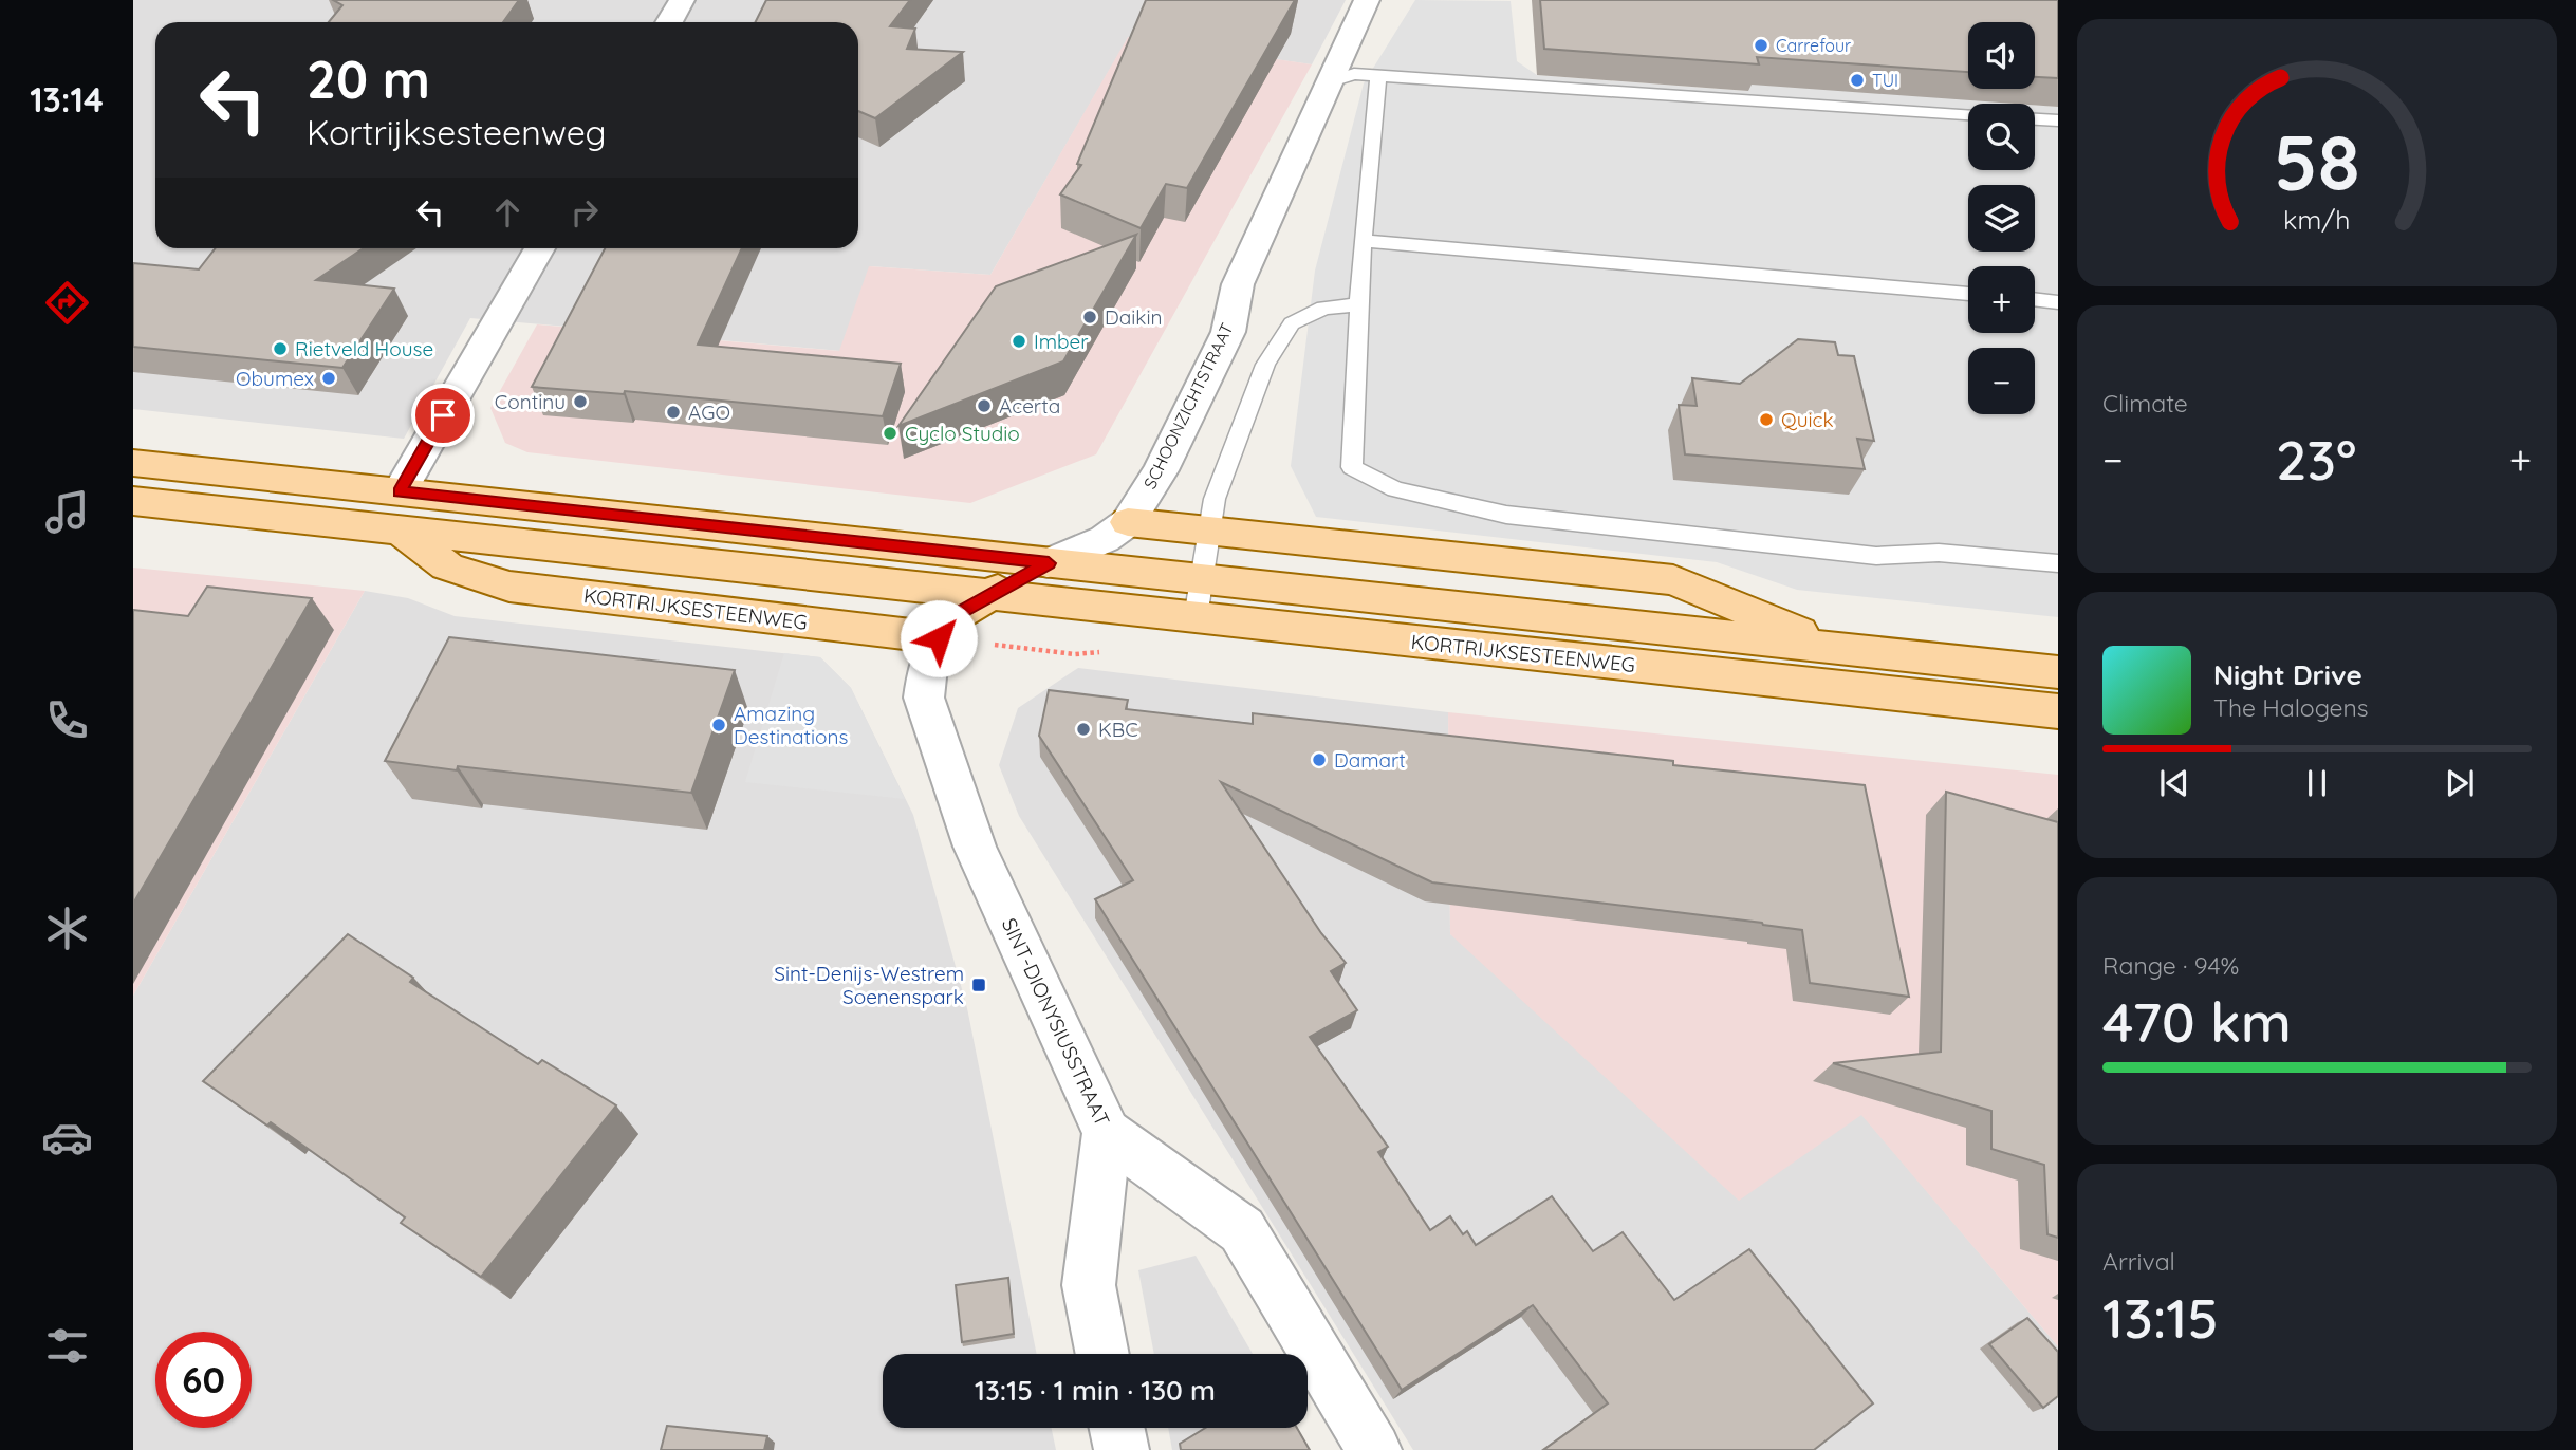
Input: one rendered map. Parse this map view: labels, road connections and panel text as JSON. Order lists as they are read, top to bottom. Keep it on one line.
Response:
{"streets":{"main road":["KORTRIJKSESTEENWEG"],"street":["SCHOONZICHTSTRAAT","SINT-DIONYSIUSSTRAAT"]},"crossings":[["SCHOONZICHTSTRAAT","KORTRIJKSESTEENWEG"],["KORTRIJKSESTEENWEG","SINT-DIONYSIUSSTRAAT"]],"places":{"other":["Carrefour","TUI","Daikin","Imber","Rietveld House","Obumex","Continu","Acerta","AGO","Quick","Cyclo Studio","Amazing Destinations","KBC","Damart"],"transit":["Sint-Denijs-Westrem Soenenspark"]},"page":{"tabs":"13:14","map_buttons":["+","−"],"turn":["20 m","Kortrijksesteenweg"],"tile":["Climate",["Range · 94%","470 km"],["Arrival","13:15"]],"heat":["−","23°","+"],"song":["Night Drive","The Halogens"],"limit":"60","trip":"13:15 · 1 min · 130 m","gauge":["58","km/h"]}}
